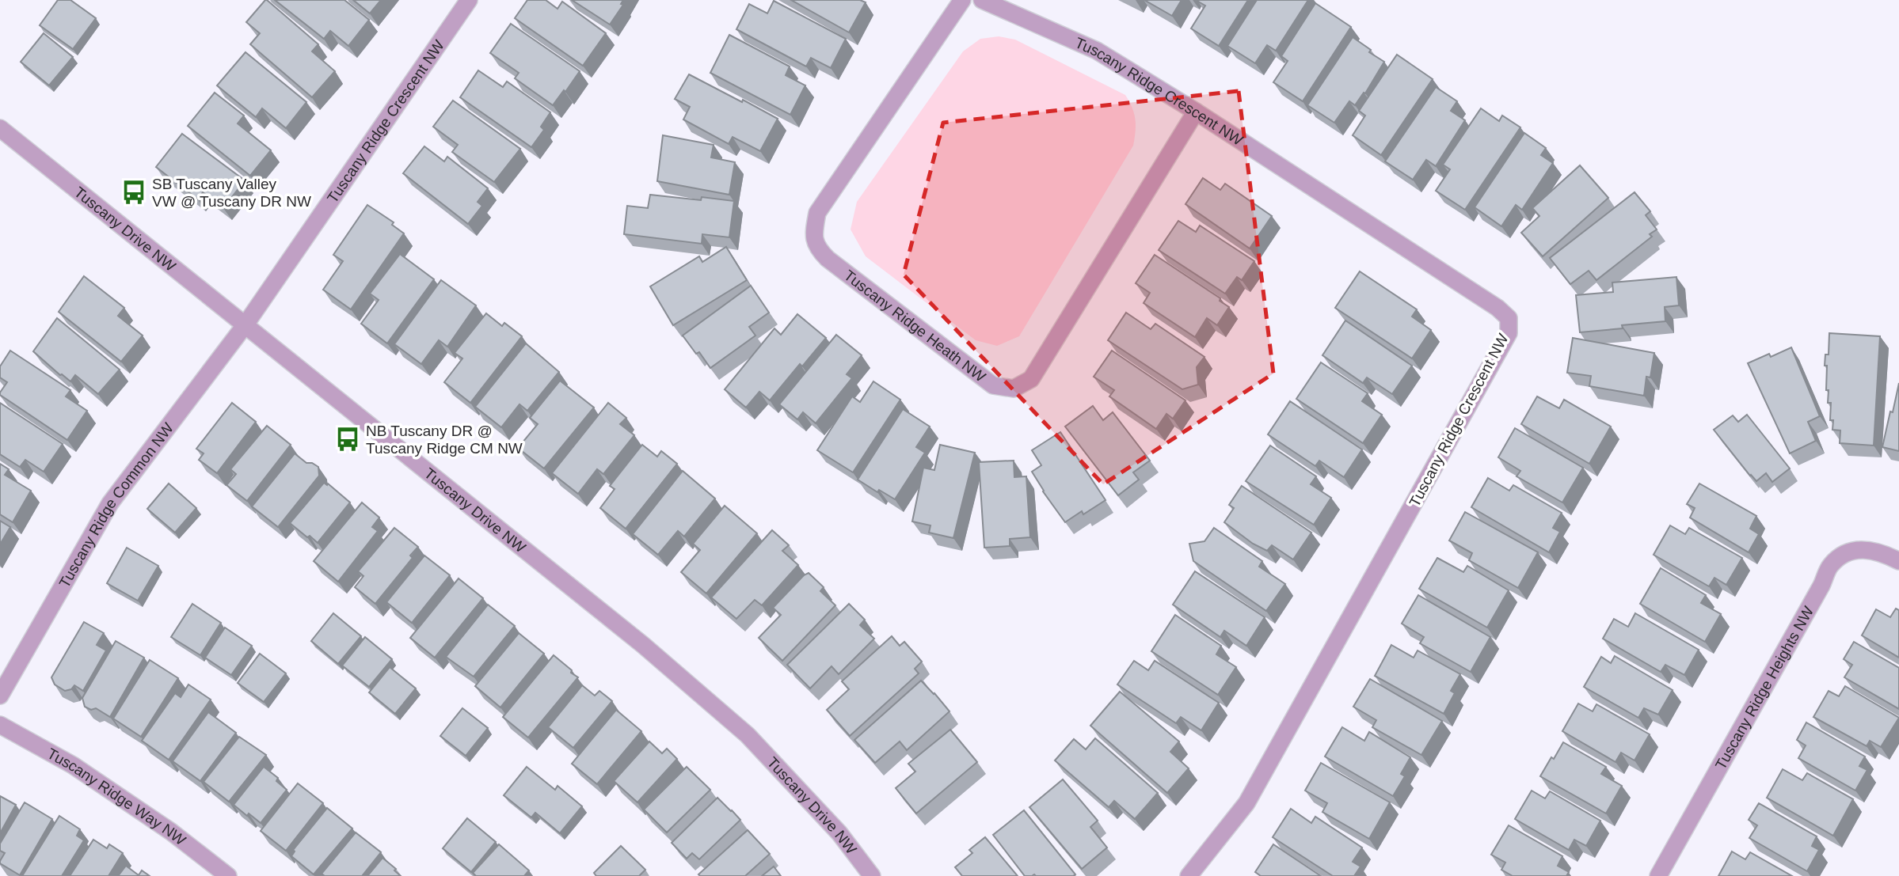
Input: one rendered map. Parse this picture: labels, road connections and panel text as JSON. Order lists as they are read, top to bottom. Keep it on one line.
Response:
{"streets":{"street":["Tuscany Ridge Crescent NW","Tuscany Drive NW","Tuscany Ridge Heath NW","Tuscany Ridge Common NW","Tuscany Ridge Heights NW","Tuscany Ridge Way NW"]},"crossings":[["Tuscany Ridge Crescent NW","Tuscany Drive NW"],["Tuscany Ridge Crescent NW","Tuscany Ridge Heath NW"],["Tuscany Ridge Crescent NW","Tuscany Ridge Common NW"],["Tuscany Drive NW","Tuscany Ridge Common NW"]],"places":{"bus stop":["SB Tuscany Valley VW @ Tuscany DR NW","NB Tuscany DR @ Tuscany Ridge CM NW"]}}
